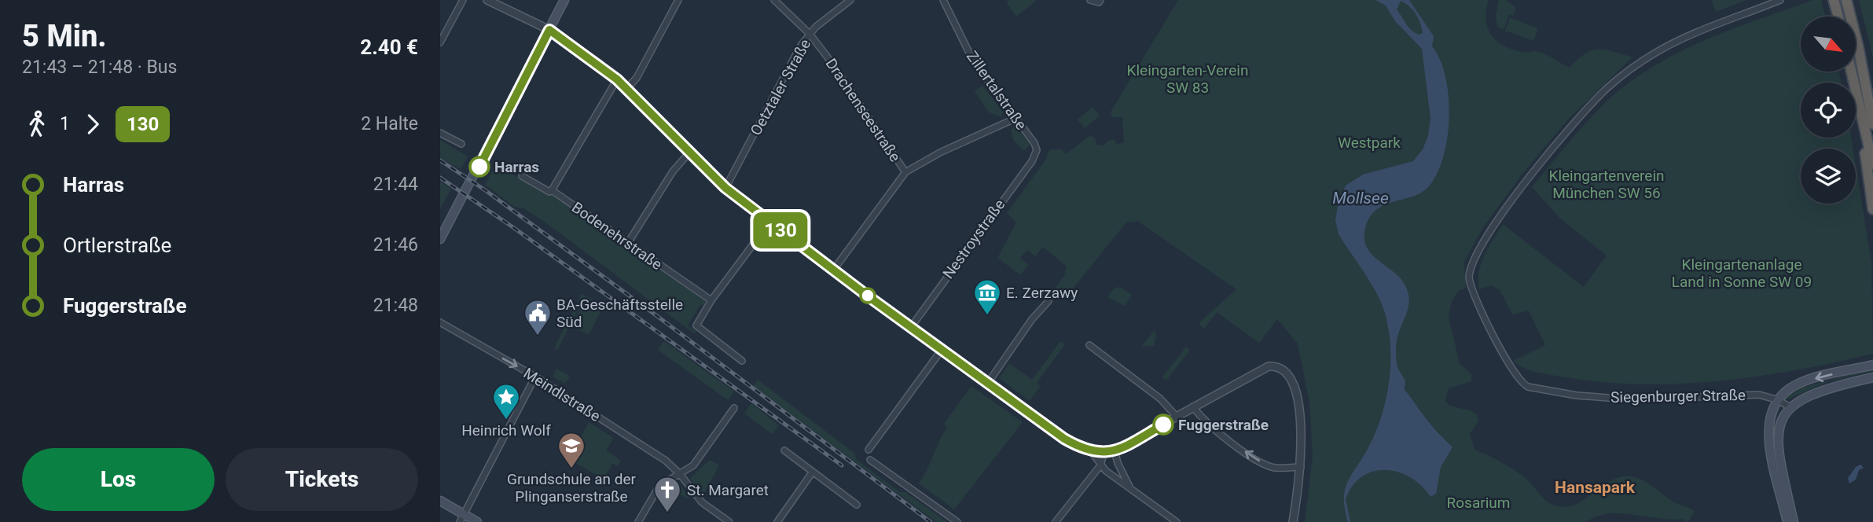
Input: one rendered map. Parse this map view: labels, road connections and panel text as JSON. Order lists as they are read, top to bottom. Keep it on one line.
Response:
{"streets":{"street":["Oetztaler Straße","Zillertalstraße","Drachenseestraße","Bodenehrstraße","Nestroystraße","Meindlstraße","Siegenburger Straße"]},"crossings":[["Oetztaler Straße","Drachenseestraße"],["Zillertalstraße","Nestroystraße"]],"districts":["Hansapark"],"water":["Mollsee"],"parks":["Kleingarten-Verein SW 83","Westpark","Kleingartenverein München SW 56","Kleingartenanlage Land in Sonne SW 09","Rosarium"],"places":{"other":["Harras","Fuggerstraße"],"museum":["E. Zerzawy"],"public building":["BA-Geschäftsstelle Süd"],"place":["Heinrich Wolf"],"school or university":["Grundschule an der Plinganserstraße"],"church":["St. Margaret"]},"lines":["bus line 130"],"north":"bottom right","page":{"heading":["5 Min.","21:43 – 21:48 · Bus","2.40 €"],"on_map":"130","legs":["1","130","2 Halte"],"list":[{"name":"Harras","value":"21:44"},{"name":"Ortlerstraße","value":"21:46"},{"name":"Fuggerstraße","value":"21:48"}],"buttons":["Los","Tickets"]}}
